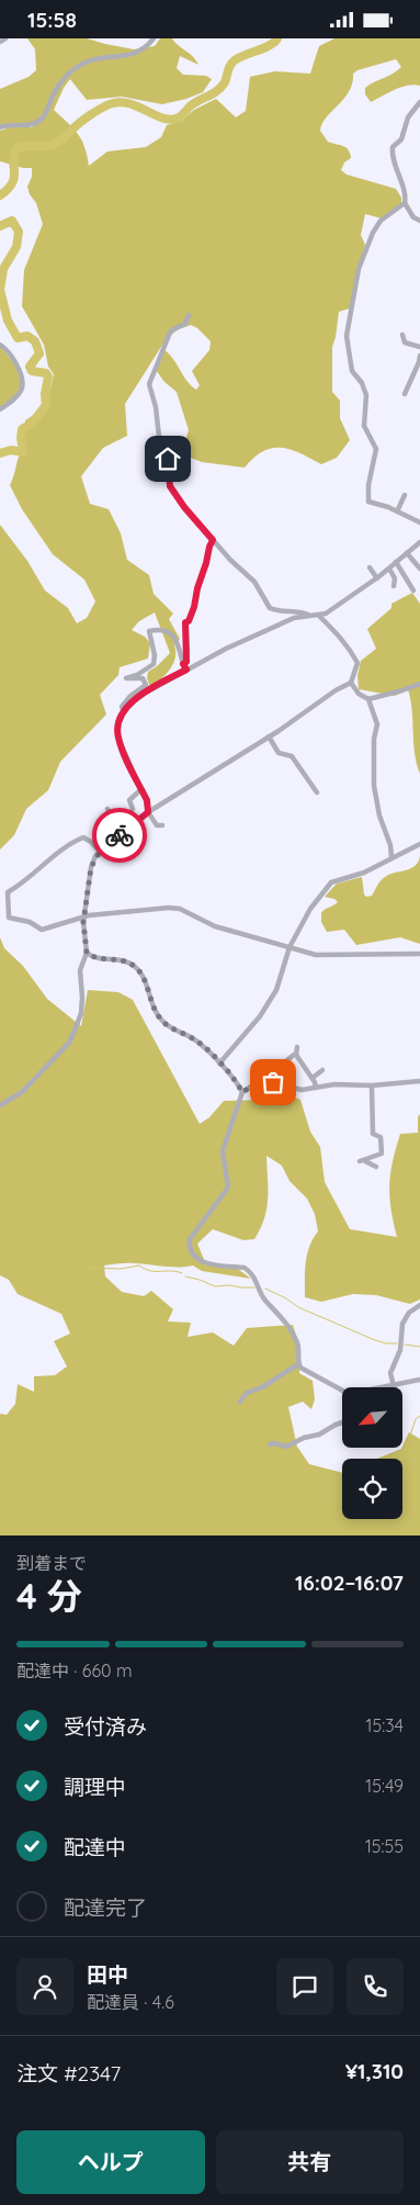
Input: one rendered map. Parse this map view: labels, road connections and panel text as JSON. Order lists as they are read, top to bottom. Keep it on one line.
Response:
{"north":"bottom left","page":{"status":"15:58","heading":["4 分","到着まで","16:02–16:07"],"panel":["田中","配達員 · 4.6","注文 #2347","¥1,310"],"bar":"配達中 · 660 m","list":[["受付済み","15:34"],["調理中","15:49"],["配達中","15:55"],"配達完了"],"buttons":["ヘルプ","共有"]}}
